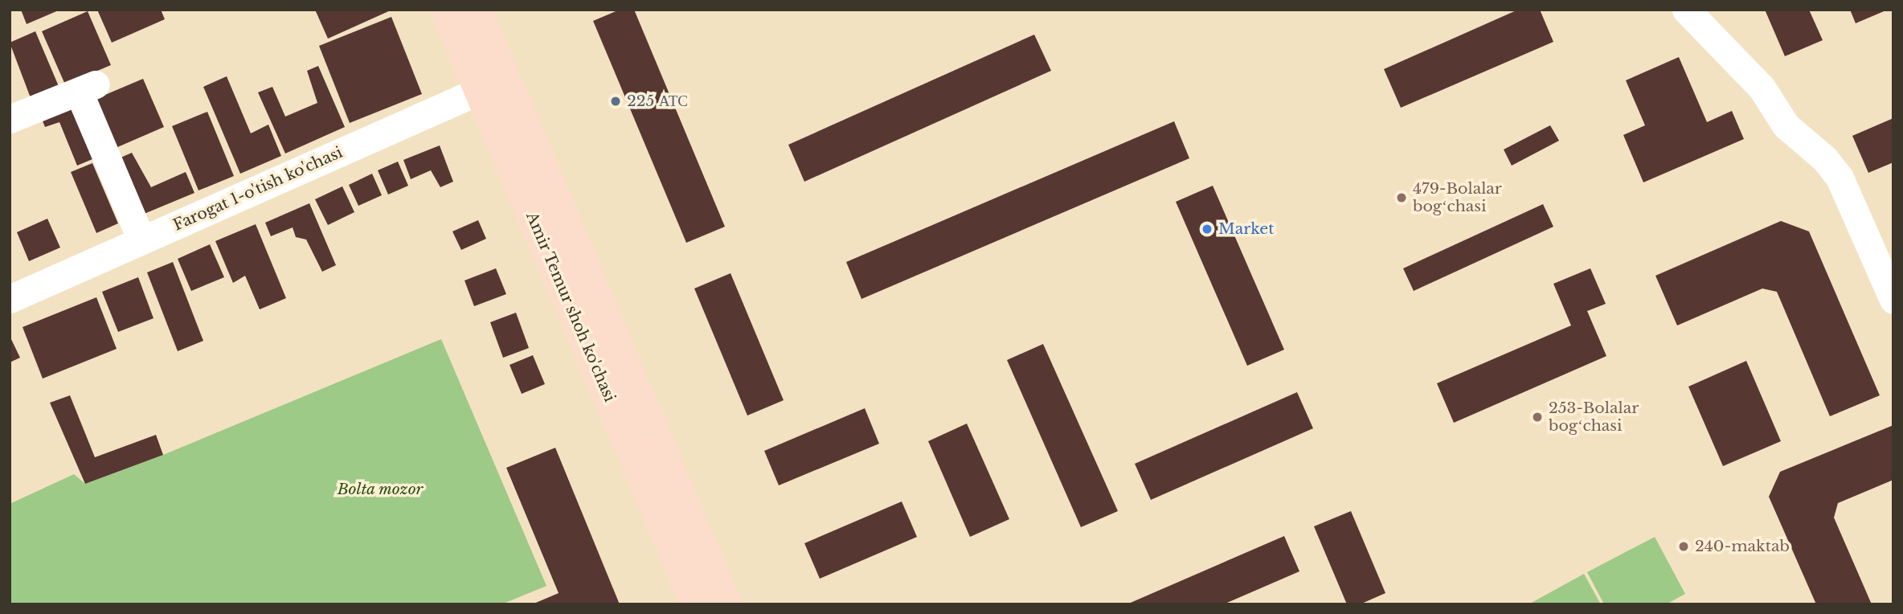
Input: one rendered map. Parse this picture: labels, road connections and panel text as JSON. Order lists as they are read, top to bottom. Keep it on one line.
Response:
{"streets":{"main road":["Amir Temur shoh ko'chasi"],"street":["Farogat 1-o'tish ko'chasi"]},"crossings":[["Farogat 1-o'tish ko'chasi","Amir Temur shoh ko'chasi"]],"parks":["Bolta mozor"],"places":["225 АТС","479-Bolalar bogʻchasi","Market","253-Bolalar bogʻchasi","240-maktab"]}
